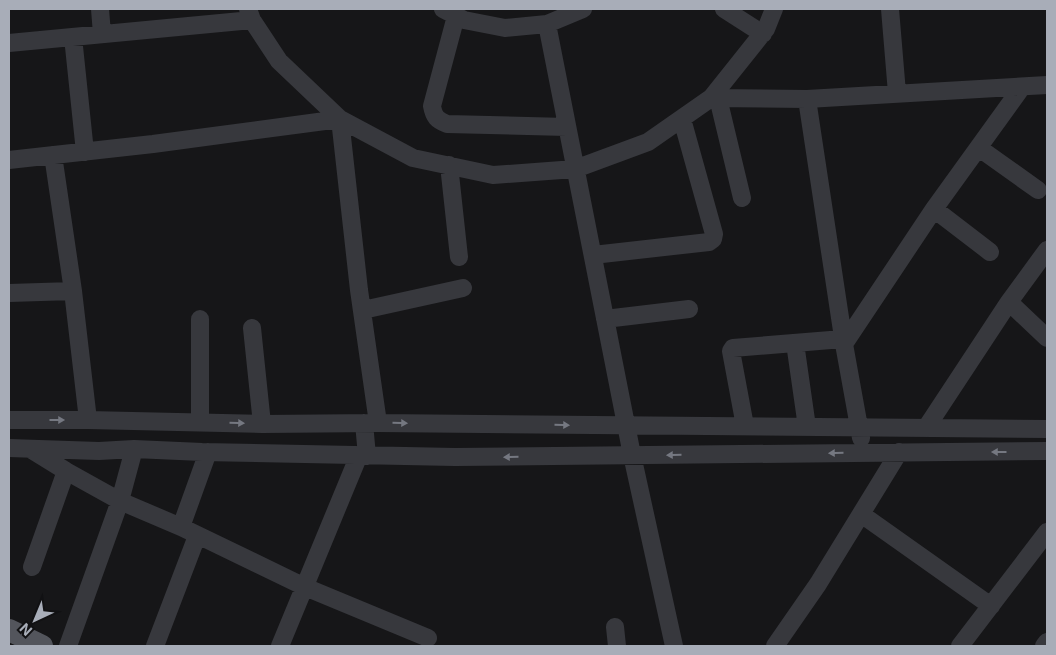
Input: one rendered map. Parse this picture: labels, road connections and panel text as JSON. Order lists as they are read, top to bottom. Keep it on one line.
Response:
{"north":"bottom left"}
